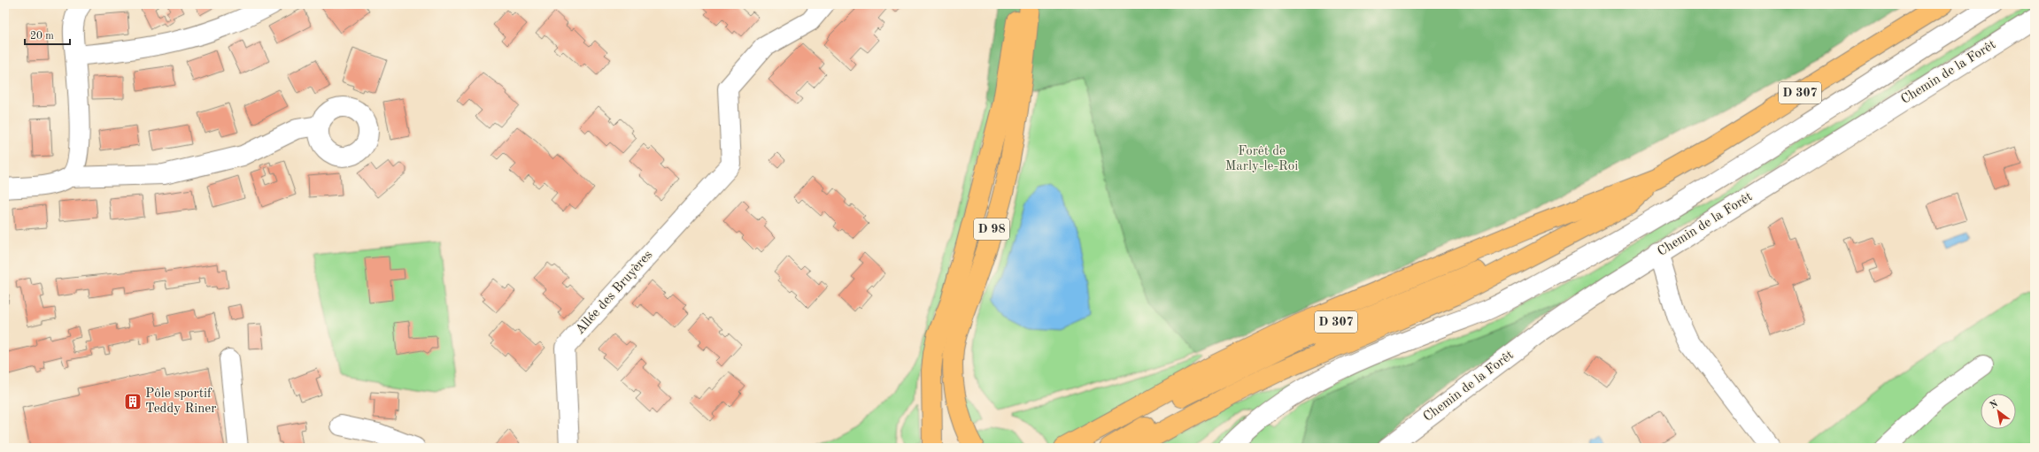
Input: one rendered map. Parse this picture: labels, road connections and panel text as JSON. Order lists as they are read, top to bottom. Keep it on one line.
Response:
{"streets":{"main road":["D 307","D 98"],"street":["Chemin de la Forêt","Allée des Bruyères"]},"parks":["Forêt de Marly-le-Roi"],"places":{"building":["Pôle sportif Teddy Riner"]},"scale_bar":"20 m","north":"top left"}
